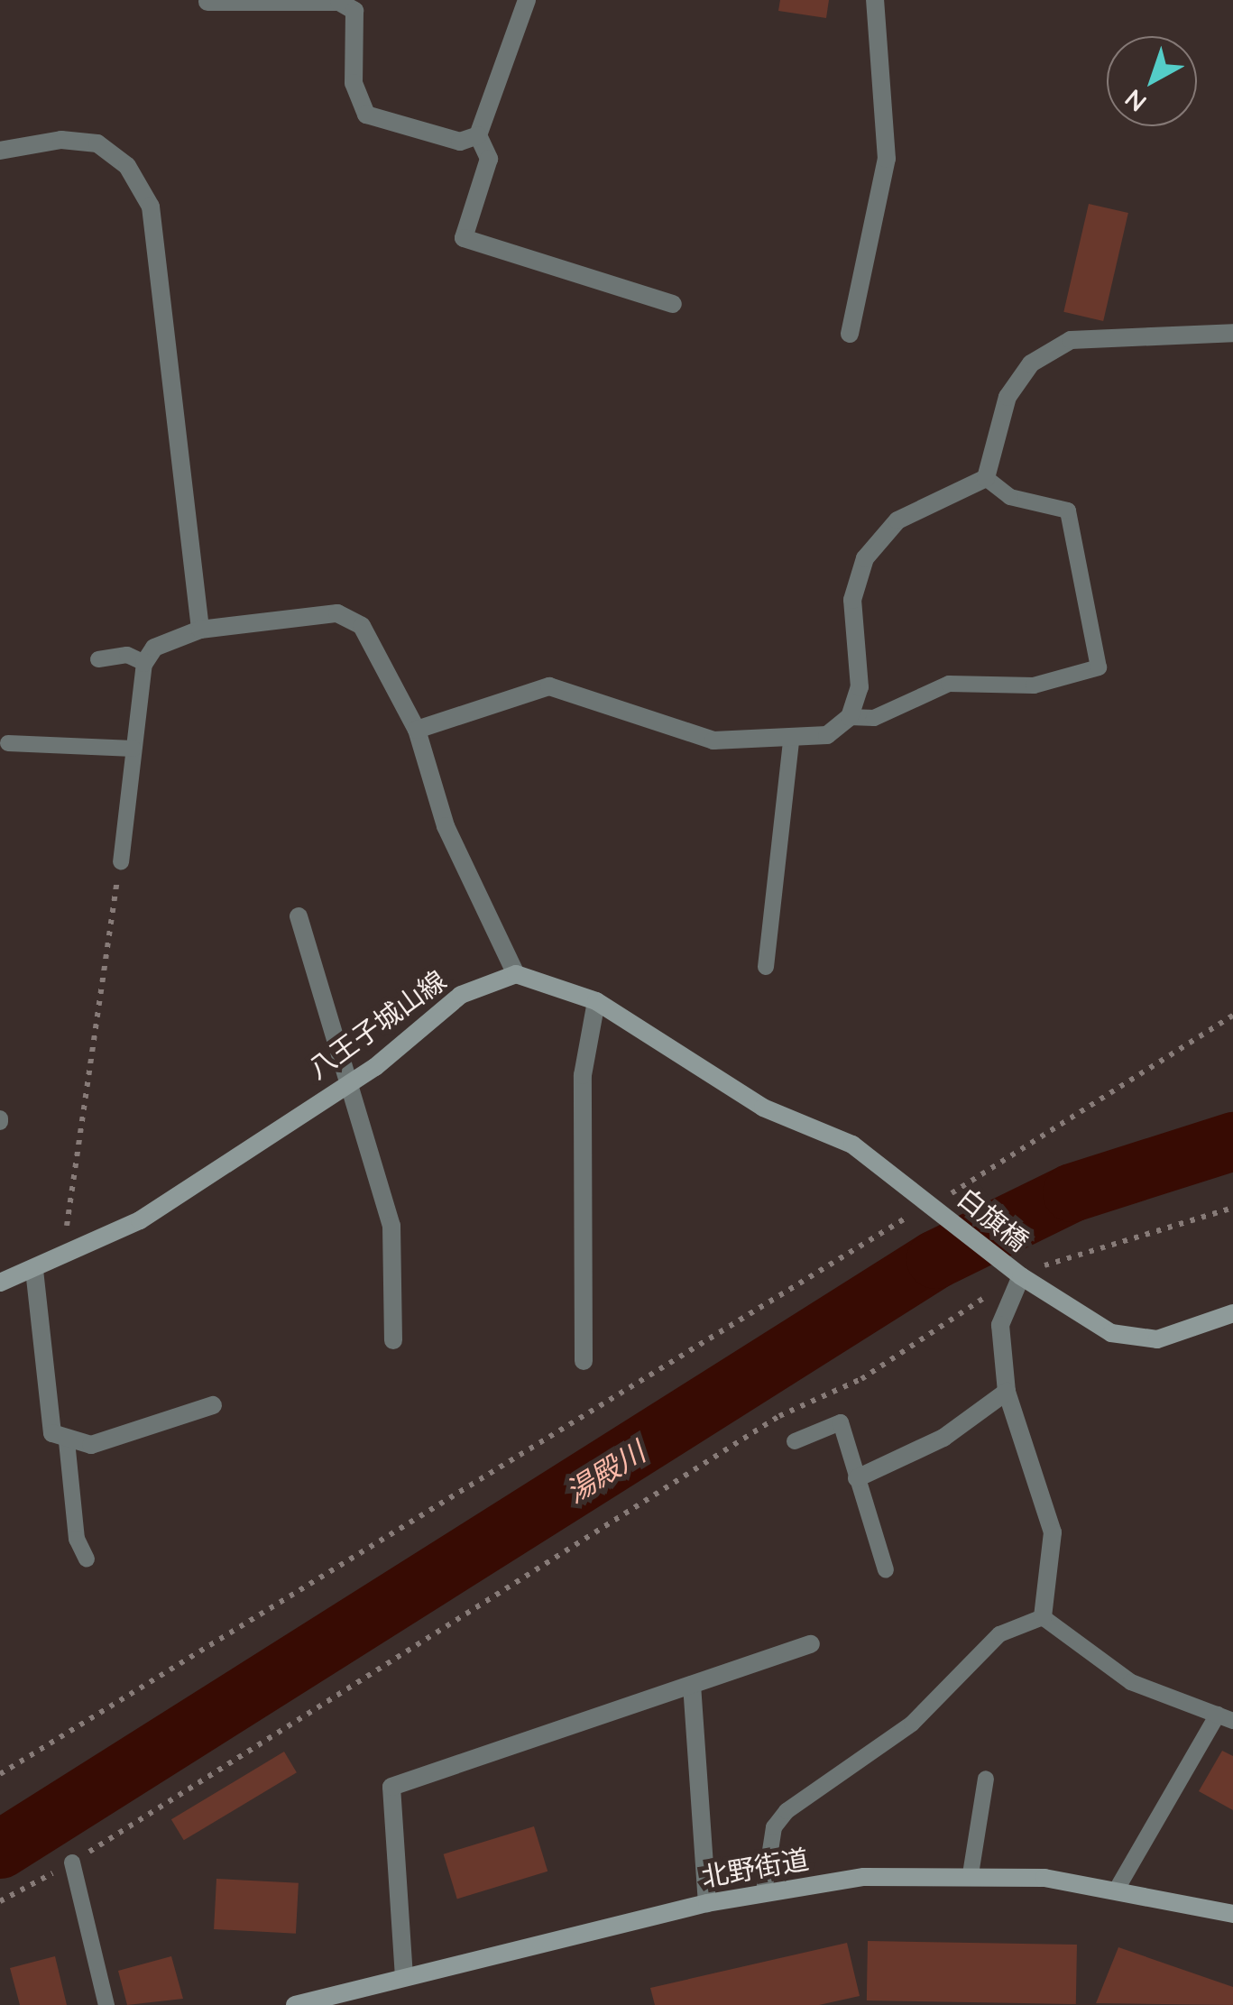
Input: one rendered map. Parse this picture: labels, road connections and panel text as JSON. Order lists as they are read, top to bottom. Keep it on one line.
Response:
{"streets":{"main road":["八王子城山線","白旗橋","北野街道"]},"water":["湯殿川"],"north":"bottom left"}
